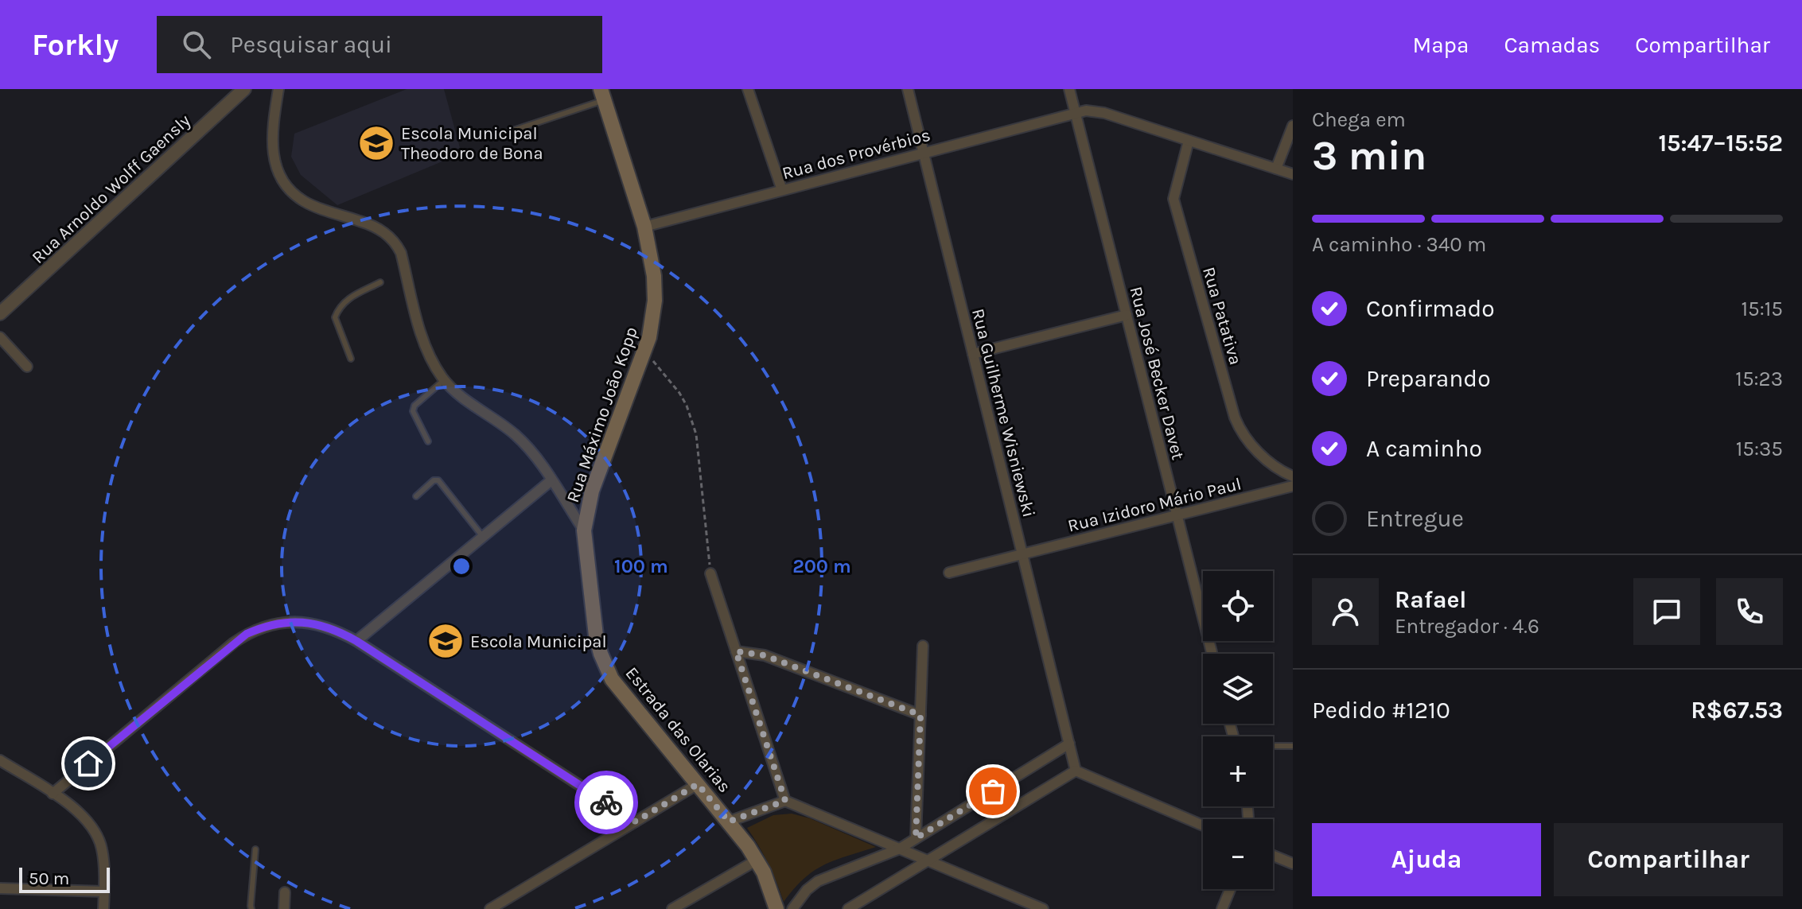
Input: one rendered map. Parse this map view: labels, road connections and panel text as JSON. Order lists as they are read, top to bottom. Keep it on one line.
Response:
{"streets":{"main road":["Rua Máximo João Kopp","Estrada das Olarias"],"street":["Rua dos Provérbios","Rua Arnoldo Wolff Gaensly","Rua Patativa","Rua José Becker Davet","Rua Guilherme Wisniewski","Rua Izidoro Mário Paul"]},"crossings":[["Rua dos Provérbios","Rua Patativa"],["Rua dos Provérbios","Rua José Becker Davet"],["Rua dos Provérbios","Rua Guilherme Wisniewski"],["Rua dos Provérbios","Rua Máximo João Kopp"],["Rua José Becker Davet","Rua Izidoro Mário Paul"],["Rua Guilherme Wisniewski","Rua Izidoro Mário Paul"],["Rua Máximo João Kopp","Estrada das Olarias"]],"places":{"school or university":["Escola Municipal Theodoro de Bona","Escola Municipal"]},"scale_bar":"50 m","page":{"header":"Forkly","search":"Pesquisar aqui","nav":["Mapa","Camadas","Compartilhar"],"heading":["3 min","Chega em","15:47–15:52"],"panel":["Rafael","Entregador · 4.6","Pedido #1210","R$67.53"],"bar":"A caminho · 340 m","list":[["Confirmado","15:15"],["Preparando","15:23"],["A caminho","15:35"],"Entregue"],"map_buttons":["+","−"],"buttons":["Ajuda","Compartilhar"],"scale":"50 m"},"rings":["100 m","200 m"]}
